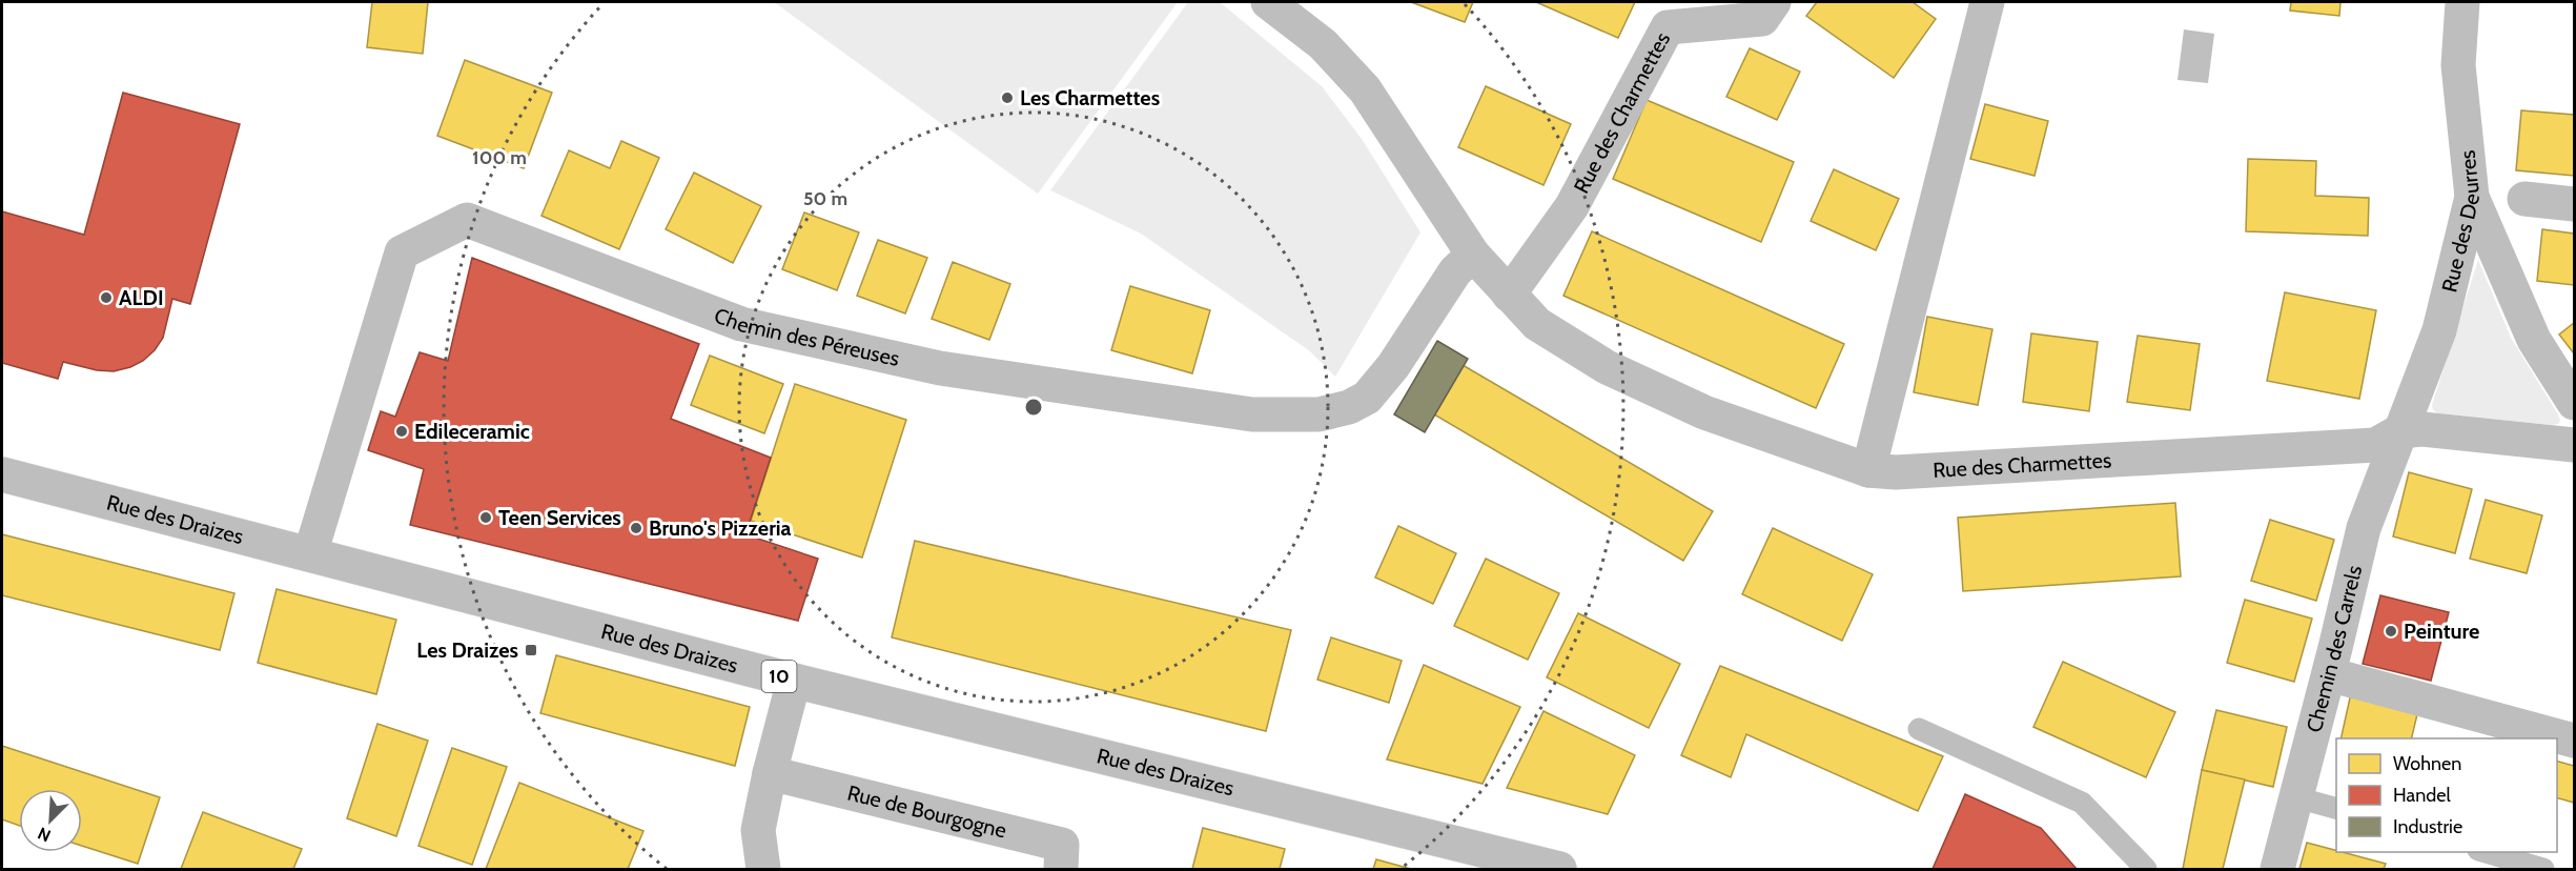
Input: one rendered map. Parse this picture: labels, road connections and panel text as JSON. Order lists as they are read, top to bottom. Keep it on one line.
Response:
{"streets":{"street":["Rue des Charmettes","Rue des Deurres","Chemin des Péreuses","Rue des Draizes","Chemin des Carrels","10","Rue de Bourgogne"]},"crossings":[["Rue des Charmettes","Rue des Deurres"],["Rue des Charmettes","Chemin des Péreuses"],["Rue des Charmettes","Chemin des Carrels"],["Rue des Deurres","Chemin des Carrels"],["Chemin des Péreuses","Rue des Draizes"]],"places":{"other":["Les Charmettes","ALDI","Edileceramic","Teen Services","Bruno's Pizzeria","Peinture"],"transit":["Les Draizes"]},"legend":["Wohnen","Handel","Industrie"],"north":"bottom left","rings":["100 m","50 m"]}
